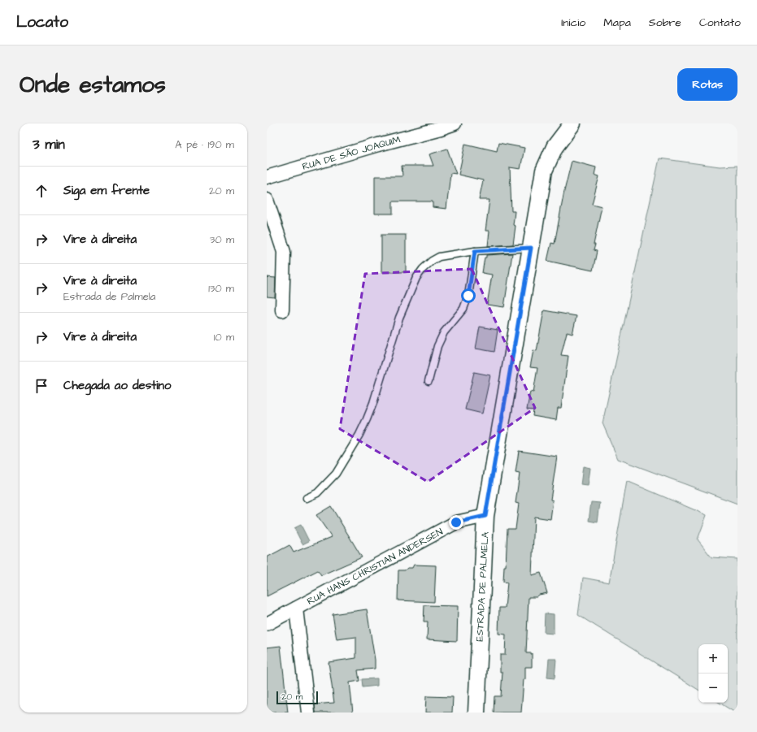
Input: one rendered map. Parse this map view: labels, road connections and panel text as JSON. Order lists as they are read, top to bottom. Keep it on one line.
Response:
{"streets":{"street":["RUA DE SÃO JOAQUIM","RUA HANS CHRISTIAN ANDERSEN","ESTRADA DE PALMELA"]},"crossings":[["RUA HANS CHRISTIAN ANDERSEN","ESTRADA DE PALMELA"]],"scale_bar":"20 m","page":{"header":"Locato","nav":["Início","Mapa","Sobre","Contato"],"buttons":"Rotas","title":"Onde estamos","heading":["3 min","A pé · 190 m"],"list":[["Siga em frente","20 m"],["Vire à direita","30 m"],["Vire à direita","Estrada de Palmela","130 m"],["Vire à direita","10 m"],"Chegada ao destino"],"map_buttons":["+","−"],"scale":"20 m"}}
